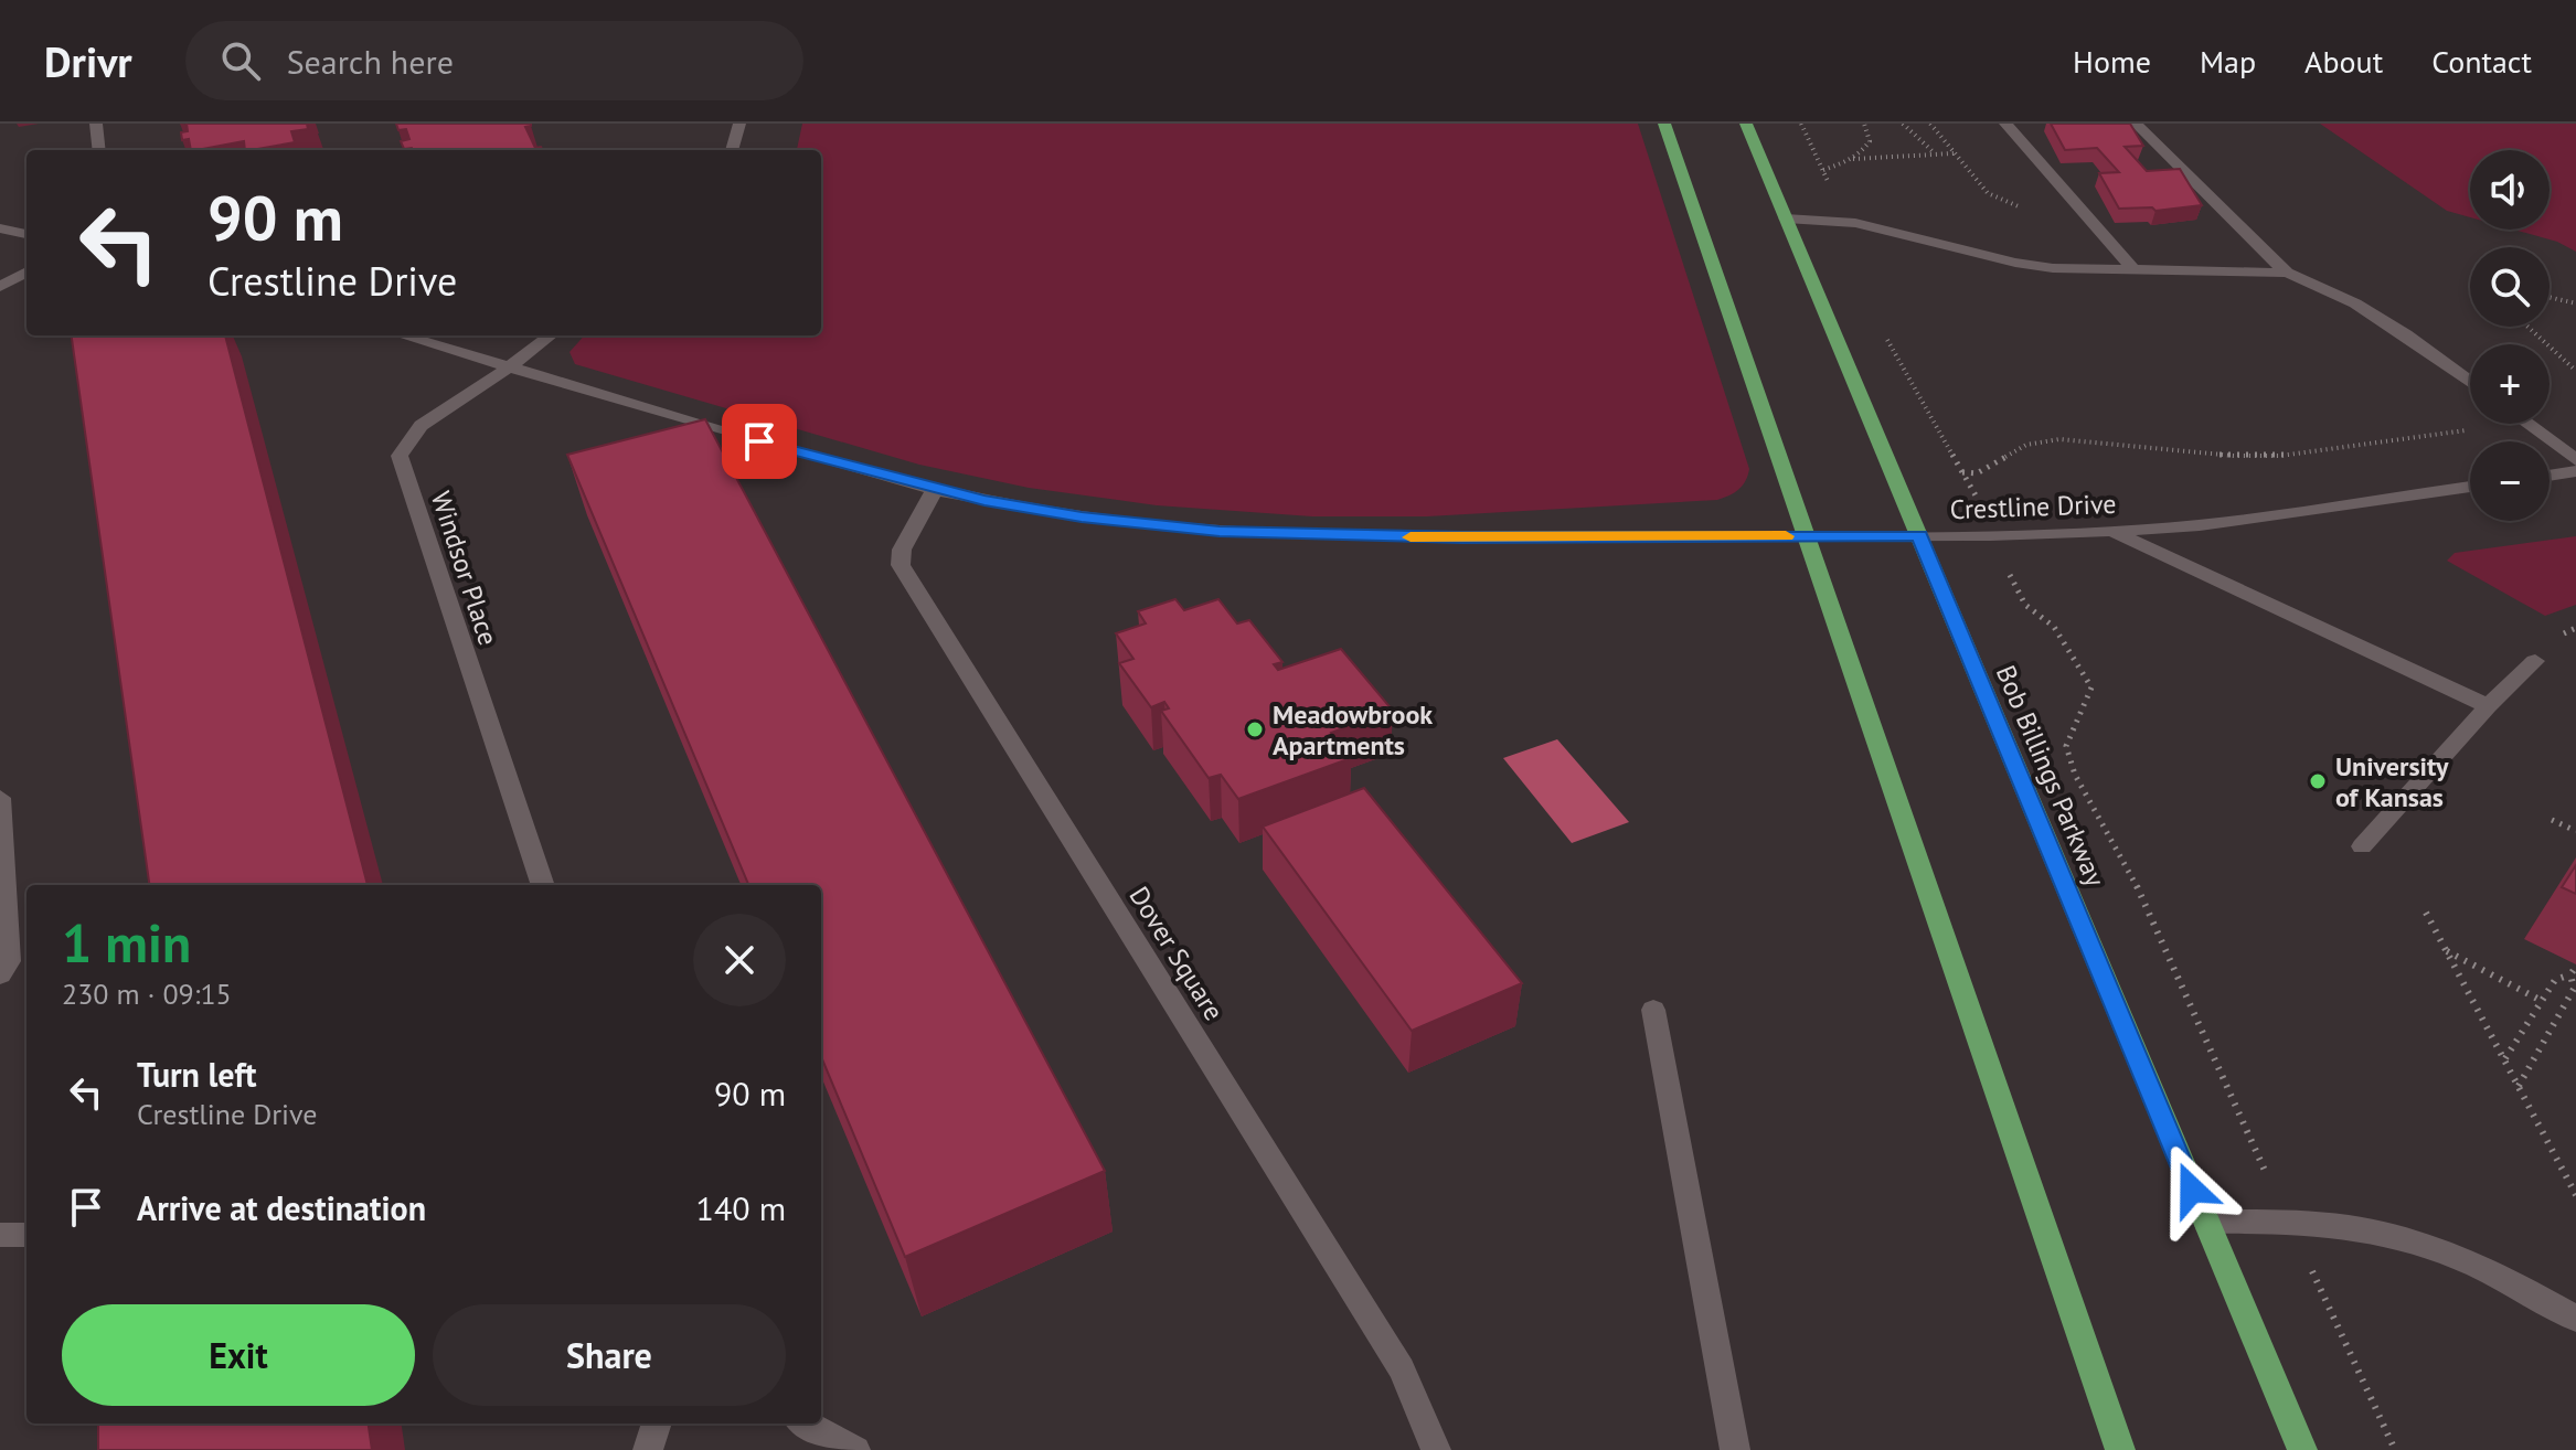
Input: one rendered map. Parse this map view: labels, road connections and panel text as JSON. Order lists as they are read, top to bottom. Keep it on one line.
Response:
{"streets":{"main road":["Bob Billings Parkway"],"street":["Crestline Drive","Windsor Place","Dover Square"]},"crossings":[["Crestline Drive","Windsor Place"],["Crestline Drive","Bob Billings Parkway"],["Crestline Drive","Dover Square"]],"places":["Meadowbrook Apartments","University of Kansas"],"page":{"header":"Drivr","search":"Search here","nav":["Home","Map","About","Contact"],"map_buttons":["+","−"],"turn":["90 m","Crestline Drive"],"heading":["1 min","230 m · 09:15"],"list":[{"name":"Turn left","note":"Crestline Drive","value":"90 m"},{"name":"Arrive at destination","value":"140 m"}],"buttons":["Exit","Share"]}}
